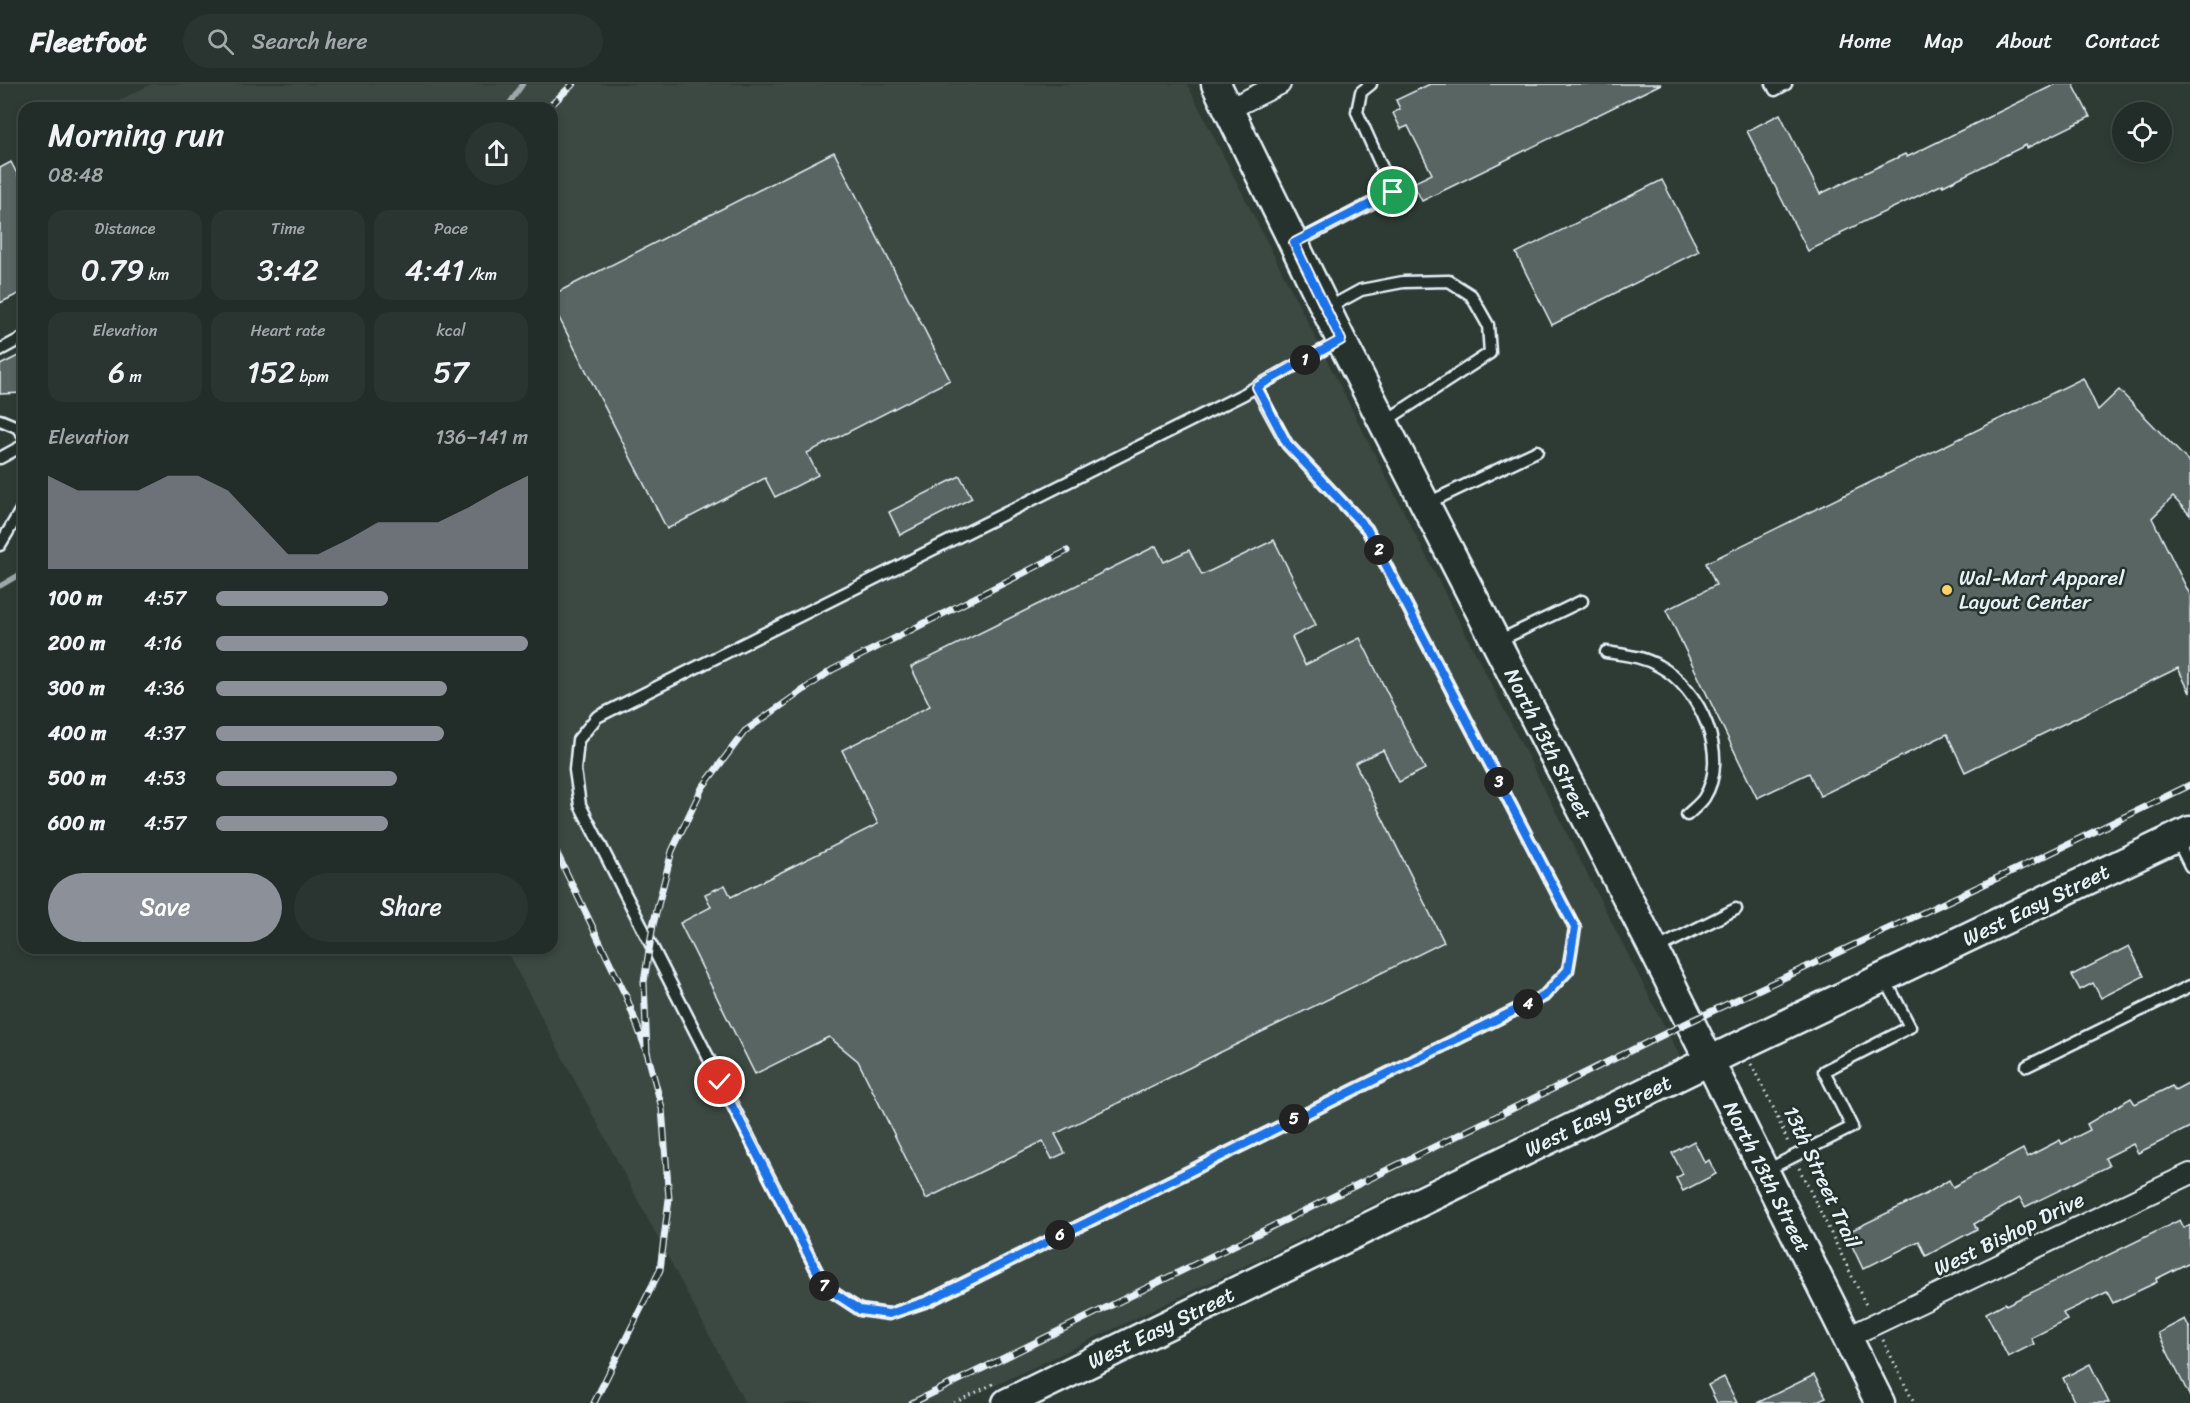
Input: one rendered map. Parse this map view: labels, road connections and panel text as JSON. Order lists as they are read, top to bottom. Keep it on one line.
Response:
{"streets":{"main road":["North 13th Street","West Easy Street"],"street":["West Bishop Drive"],"path":["13th Street Trail"]},"crossings":[["North 13th Street","West Easy Street"],["North 13th Street","West Bishop Drive"]],"places":["Wal-Mart Apparel Layout Center"],"page":{"header":"Fleetfoot","search":"Search here","nav":["Home","Map","About","Contact"],"heading":["Morning run","08:48"],"stats":[["Distance","0.79 km"],["Time","3:42"],["Pace","4:41 /km"],["Elevation","6 m"],["Heart rate","152 bpm"],["kcal","57"]],"pins":["1","2","3","4","5","6","7"],"chart":["Elevation","136–141 m"],"list":[{"name":"100 m","note":"4:57"},{"name":"200 m","note":"4:16"},{"name":"300 m","note":"4:36"},{"name":"400 m","note":"4:37"},{"name":"500 m","note":"4:53"},{"name":"600 m","note":"4:57"}],"buttons":["Save","Share"]}}
